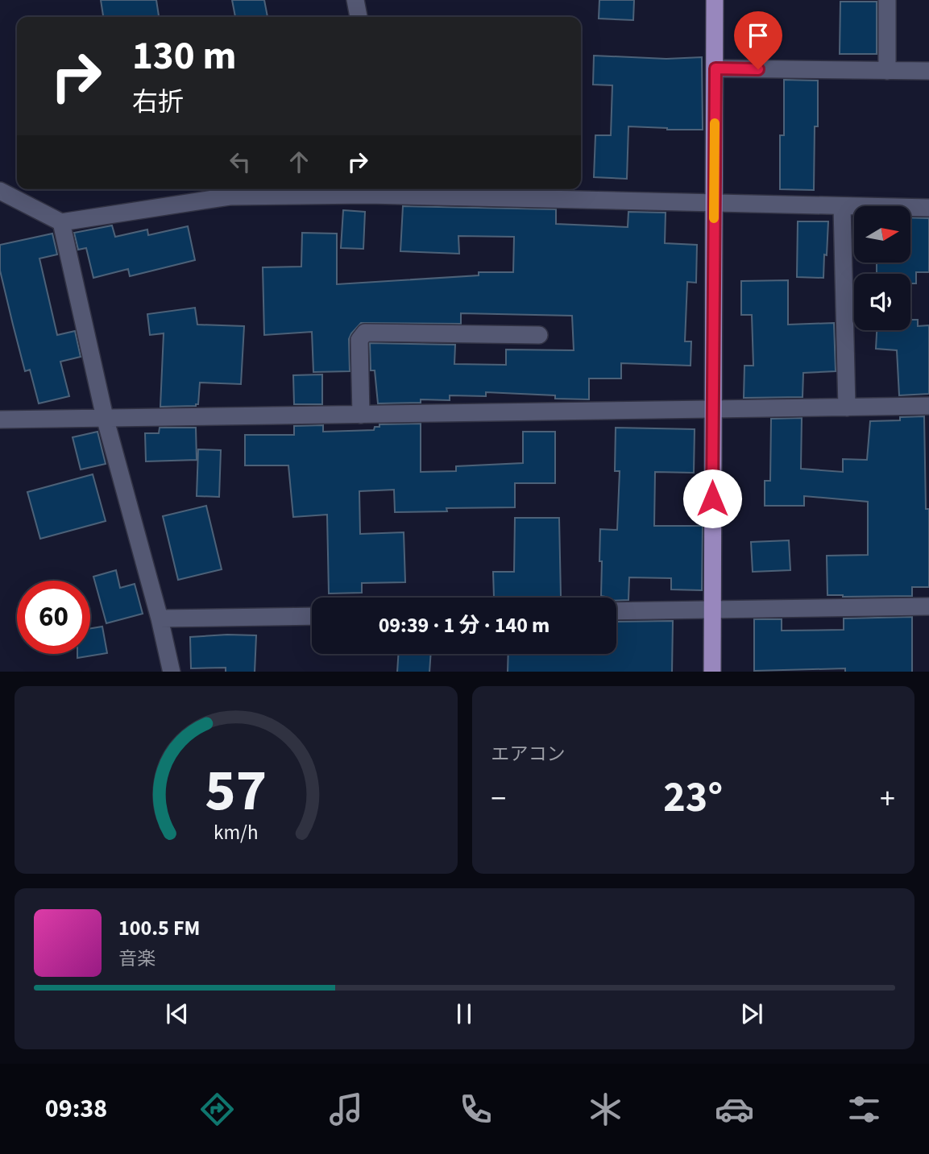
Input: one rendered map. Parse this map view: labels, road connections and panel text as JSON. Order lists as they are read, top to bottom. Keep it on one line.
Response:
{"north":"right","page":{"turn":["130 m","右折"],"limit":"60","trip":"09:39 · 1 分 · 140 m","tile":"エアコン","heat":["−","23°","+"],"song":["100.5 FM","音楽"],"tabs":"09:38","gauge":["57","km/h"]}}
